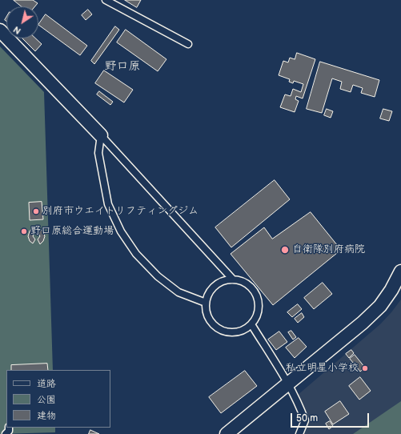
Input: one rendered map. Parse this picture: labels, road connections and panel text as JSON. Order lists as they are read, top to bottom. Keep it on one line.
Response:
{"districts":["野口原"],"places":["別府市ウエイトリフティングジム","野口原総合運動場","自衛隊別府病院","私立明星小学校"],"legend":["道路","公園","建物"],"scale_bar":"50 m","north":"bottom left"}
